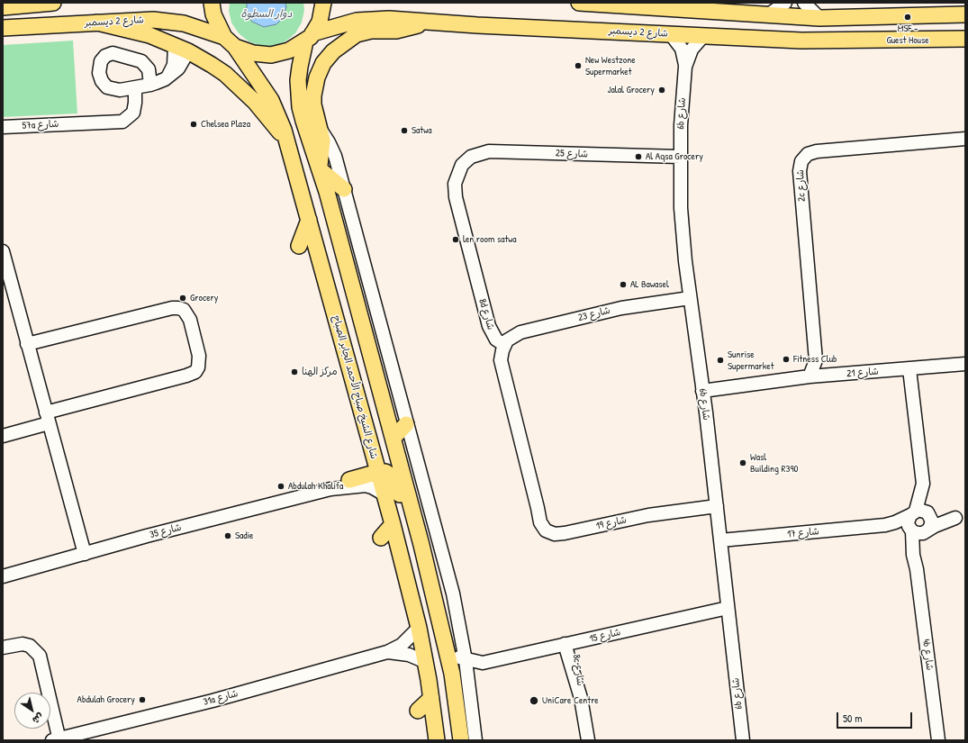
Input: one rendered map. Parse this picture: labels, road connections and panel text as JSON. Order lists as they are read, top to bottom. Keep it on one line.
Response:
{"streets":{"main road":["شارع 2 ديسمبر","شارع الشيخ صباح الأحمد الجابر الصباح"],"street":["6b شارع","57a شارع","شارع 25","2c شارع","8d شارع","شارع 23","شارع 21","شارع 19","شارع 35","شارع 17","شارع 15","4b شارع","8c شارع","31a شارع"]},"crossings":[["شارع 2 ديسمبر","6b شارع"],["شارع 2 ديسمبر","شارع الشيخ صباح الأحمد الجابر الصباح"],["6b شارع","شارع 25"],["6b شارع","شارع 23"],["6b شارع","شارع 21"],["6b شارع","شارع 19"],["6b شارع","شارع 17"],["6b شارع","شارع 15"],["شارع 25","8d شارع"],["2c شارع","شارع 21"],["8d شارع","شارع 23"],["8d شارع","شارع 19"],["شارع 23","شارع 19"],["شارع الشيخ صباح الأحمد الجابر الصباح","شارع 35"],["شارع الشيخ صباح الأحمد الجابر الصباح","31a شارع"],["شارع 17","4b شارع"],["شارع 15","8c شارع"]],"water":["دوار السطوة"],"places":["MSF - Guest House","New Westzone Supermarket","Jalal Grocery","Chelsea Plaza","Satwa","Al Aqsa Grocery","len room satwa","AL Bawasel","Grocery","Fitness Club","Sunrise Supermarket","مركز الهنا","Wasl Building R390","Abdulah Khalifa","Sadie","Abdulah Grocery","UniCare Centre"],"scale_bar":"50 m","north":"bottom right"}
